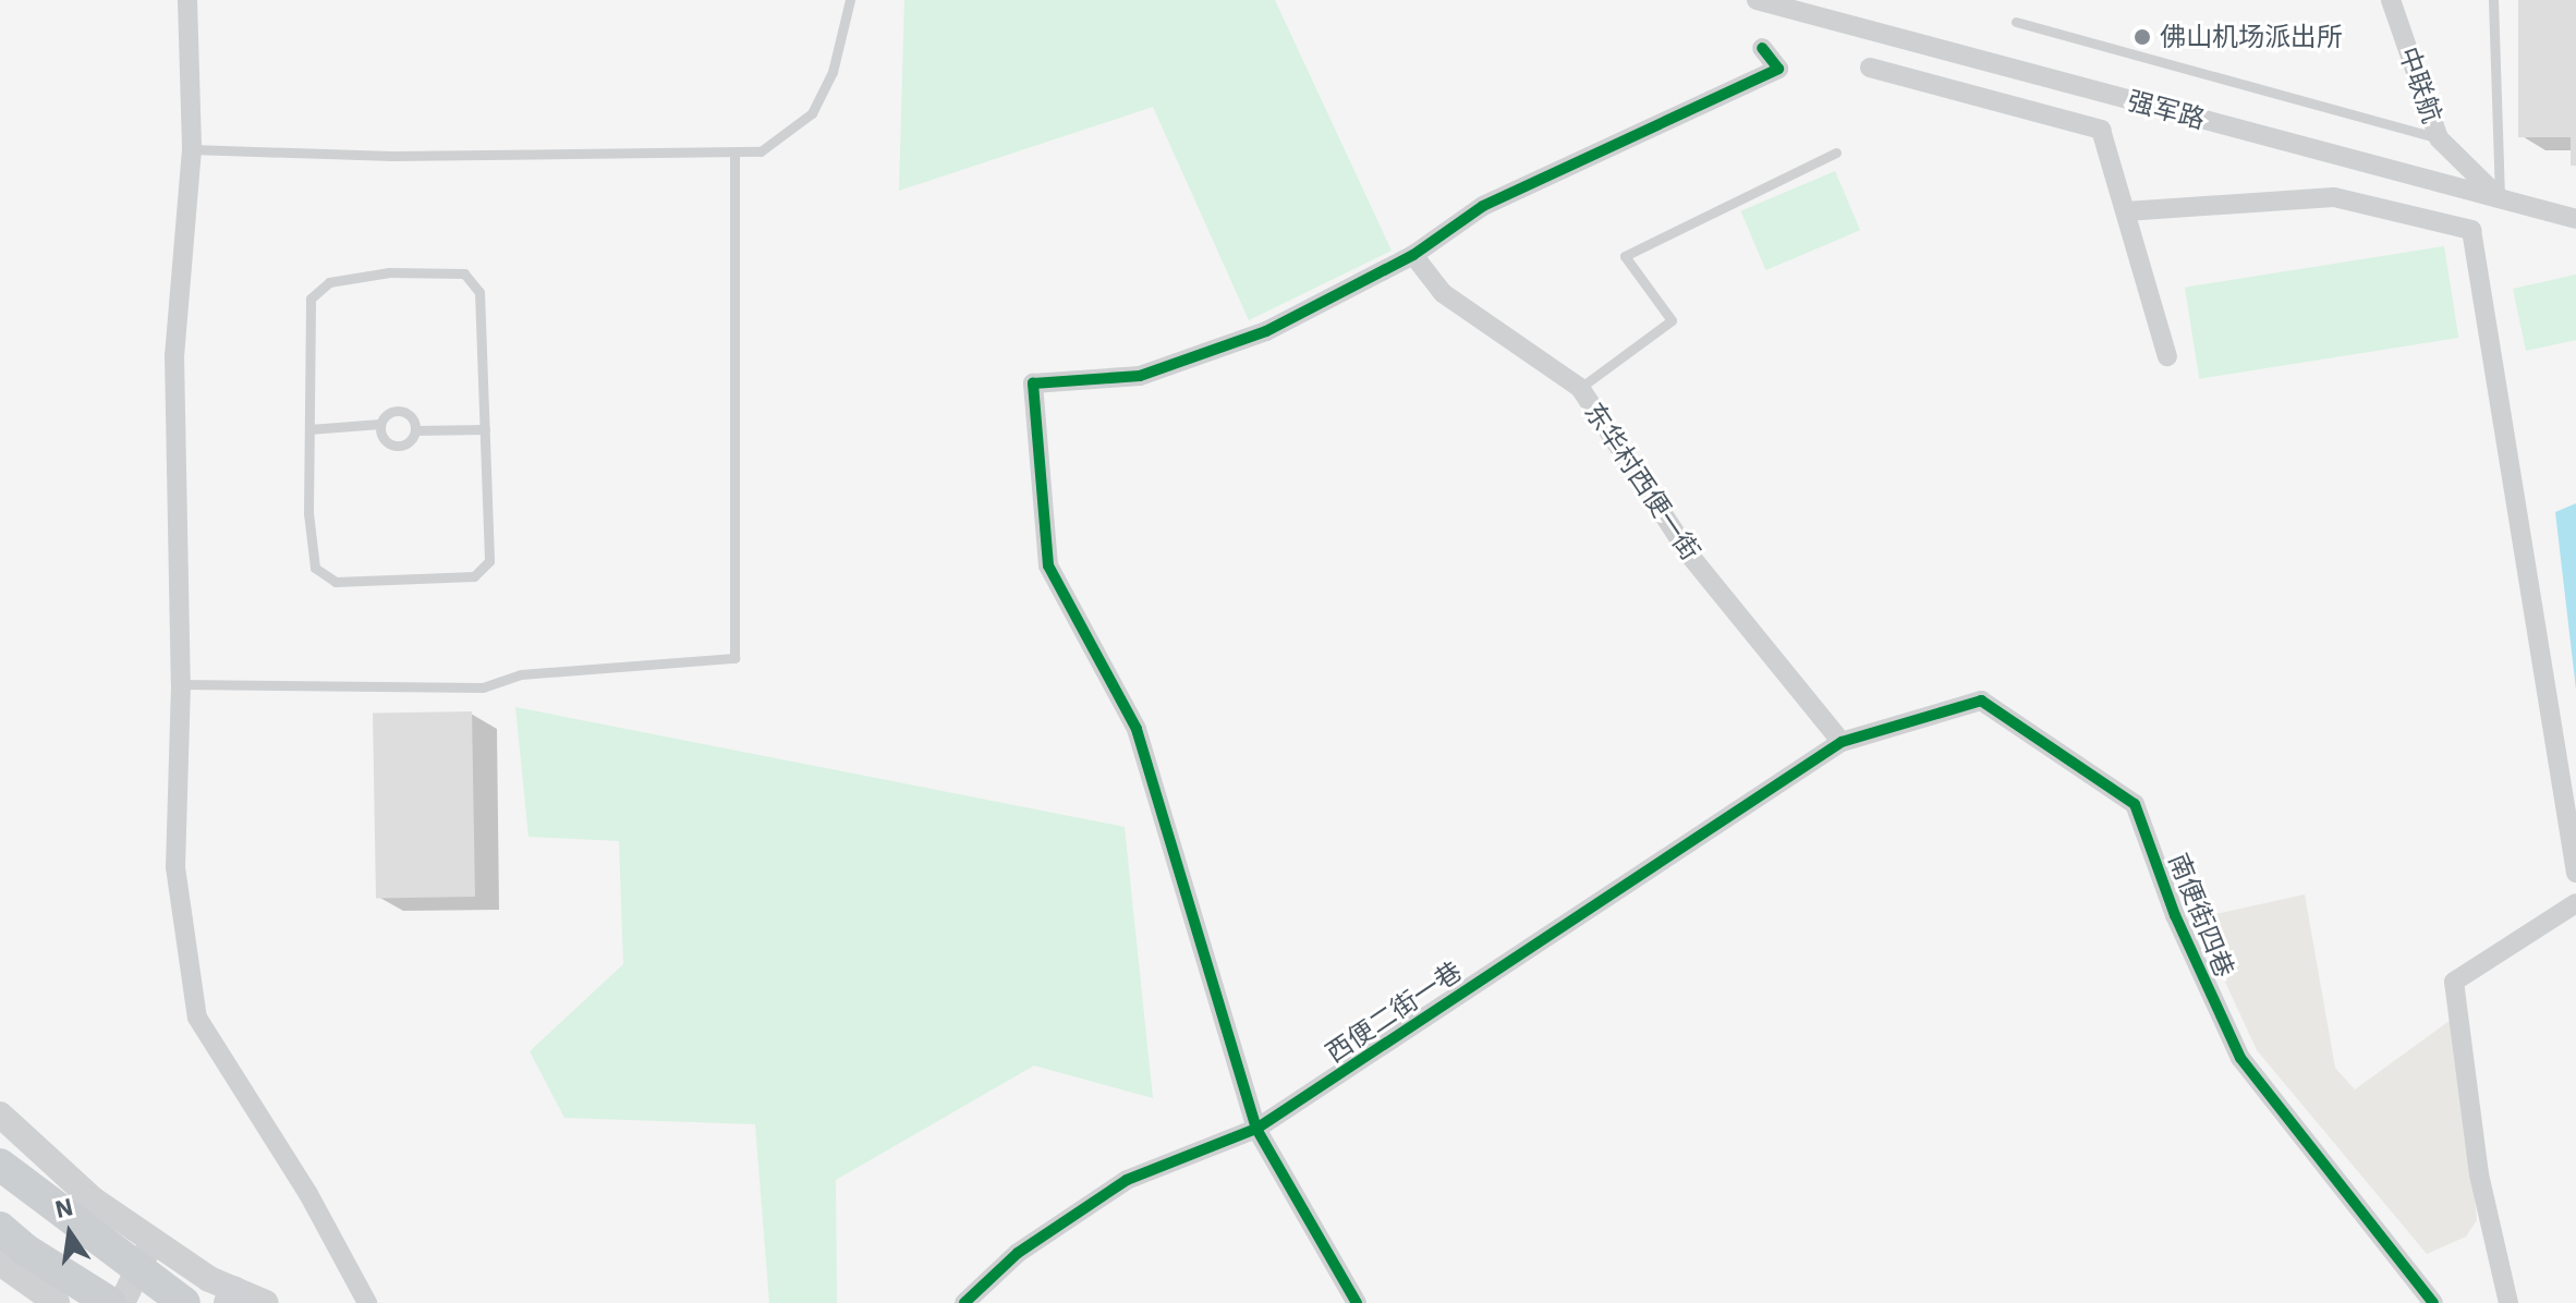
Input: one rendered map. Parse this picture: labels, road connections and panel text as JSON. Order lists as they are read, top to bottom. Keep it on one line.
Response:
{"streets":{"street":["中联航","强军路","东华村西便一街","南便街四巷","西便二街一巷"]},"crossings":[["中联航","强军路"],["东华村西便一街","南便街四巷"],["东华村西便一街","西便二街一巷"],["南便街四巷","西便二街一巷"]],"places":["佛山机场派出所"],"north":"top"}
